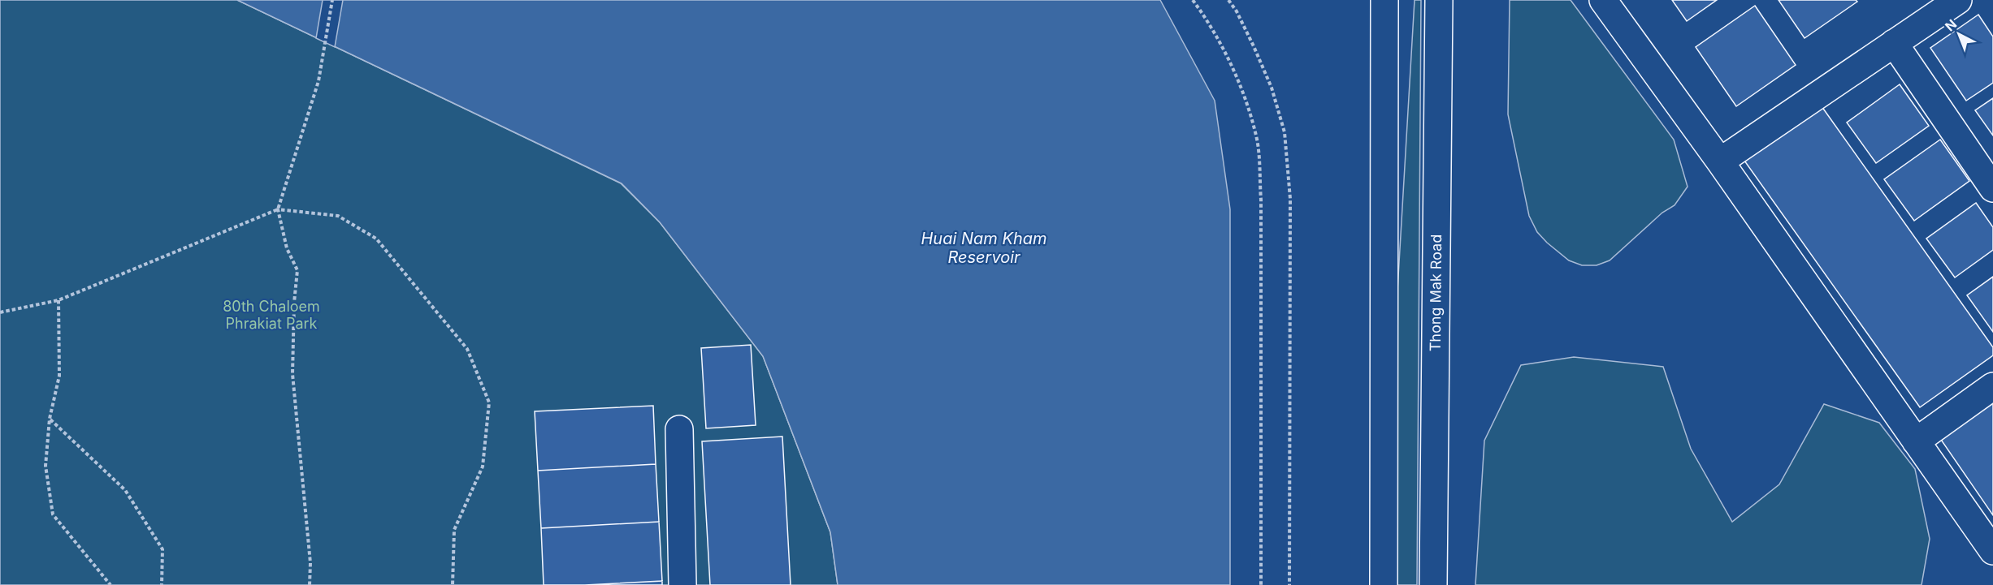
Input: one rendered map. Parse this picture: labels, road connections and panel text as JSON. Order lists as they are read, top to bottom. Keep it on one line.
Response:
{"streets":{"main road":["Thong Mak Road"]},"water":["Huai Nam Kham Reservoir"],"parks":["80th Chaloem Phrakiat Park"],"north":"top left"}
